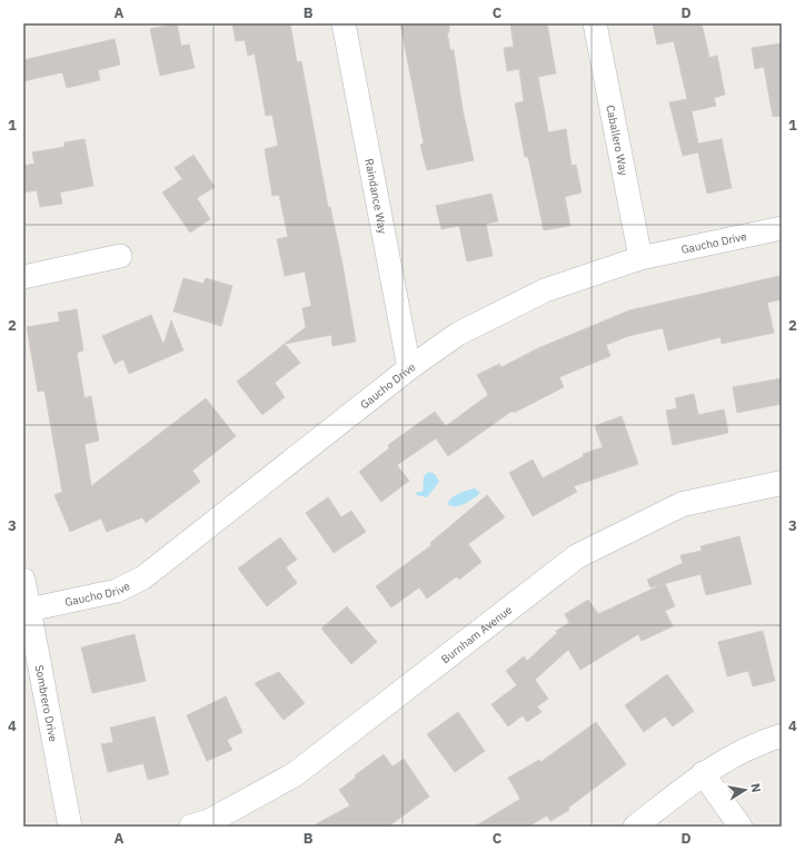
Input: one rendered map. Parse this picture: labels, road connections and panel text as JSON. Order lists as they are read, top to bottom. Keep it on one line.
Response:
{"streets":{"street":["Caballero Way","Raindance Way","Gaucho Drive","Burnham Avenue","Sombrero Drive"]},"crossings":[["Caballero Way","Gaucho Drive"],["Raindance Way","Gaucho Drive"],["Gaucho Drive","Sombrero Drive"]],"north":"right","grid":{"columns":["A","B","C","D"],"rows":["1","2","3","4"]}}
